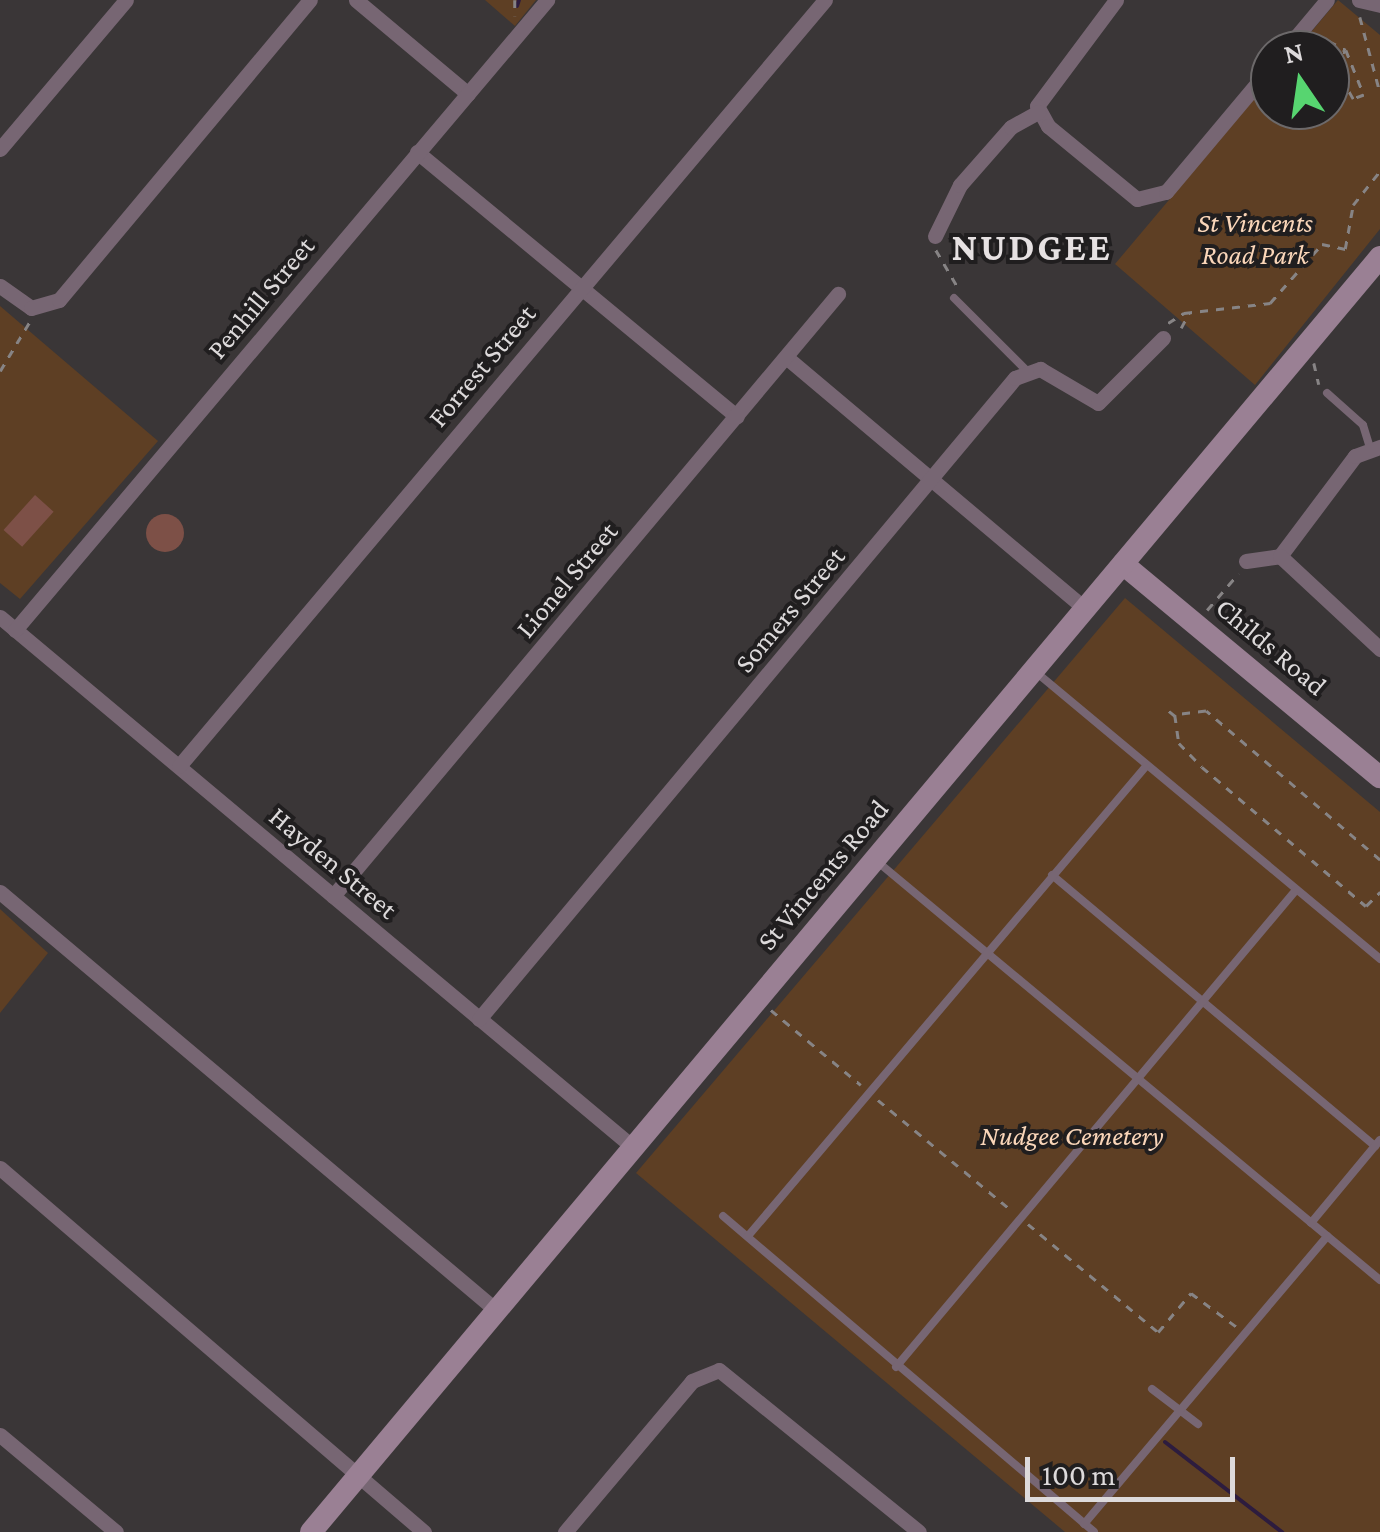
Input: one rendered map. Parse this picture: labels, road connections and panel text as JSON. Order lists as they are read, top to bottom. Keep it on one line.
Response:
{"streets":{"main road":["Childs Road","St Vincents Road"],"street":["Penhill Street","Forrest Street","Lionel Street","Somers Street","Hayden Street"]},"crossings":[["Penhill Street","Hayden Street"],["Forrest Street","Hayden Street"],["Lionel Street","Hayden Street"],["Somers Street","Hayden Street"],["Childs Road","St Vincents Road"],["Hayden Street","St Vincents Road"]],"districts":["NUDGEE"],"parks":["St Vincents Road Park","Nudgee Cemetery"],"scale_bar":"100 m","north":"top"}
